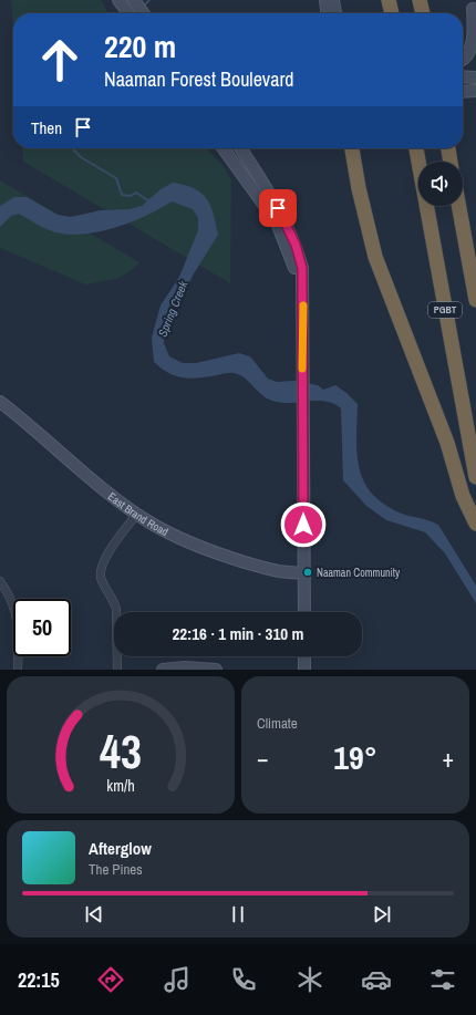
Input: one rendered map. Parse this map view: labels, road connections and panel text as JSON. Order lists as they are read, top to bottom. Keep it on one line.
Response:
{"streets":{"highway":["PGBT"],"main road":["East Brand Road"]},"water":["Spring Creek"],"places":["Naaman Community"],"page":{"turn":["220 m","Naaman Forest Boulevard"],"then":"Then","limit":"50","trip":"22:16 · 1 min · 310 m","tile":"Climate","heat":["−","19°","+"],"song":["Afterglow","The Pines"],"tabs":"22:15","gauge":["43","km/h"]}}
